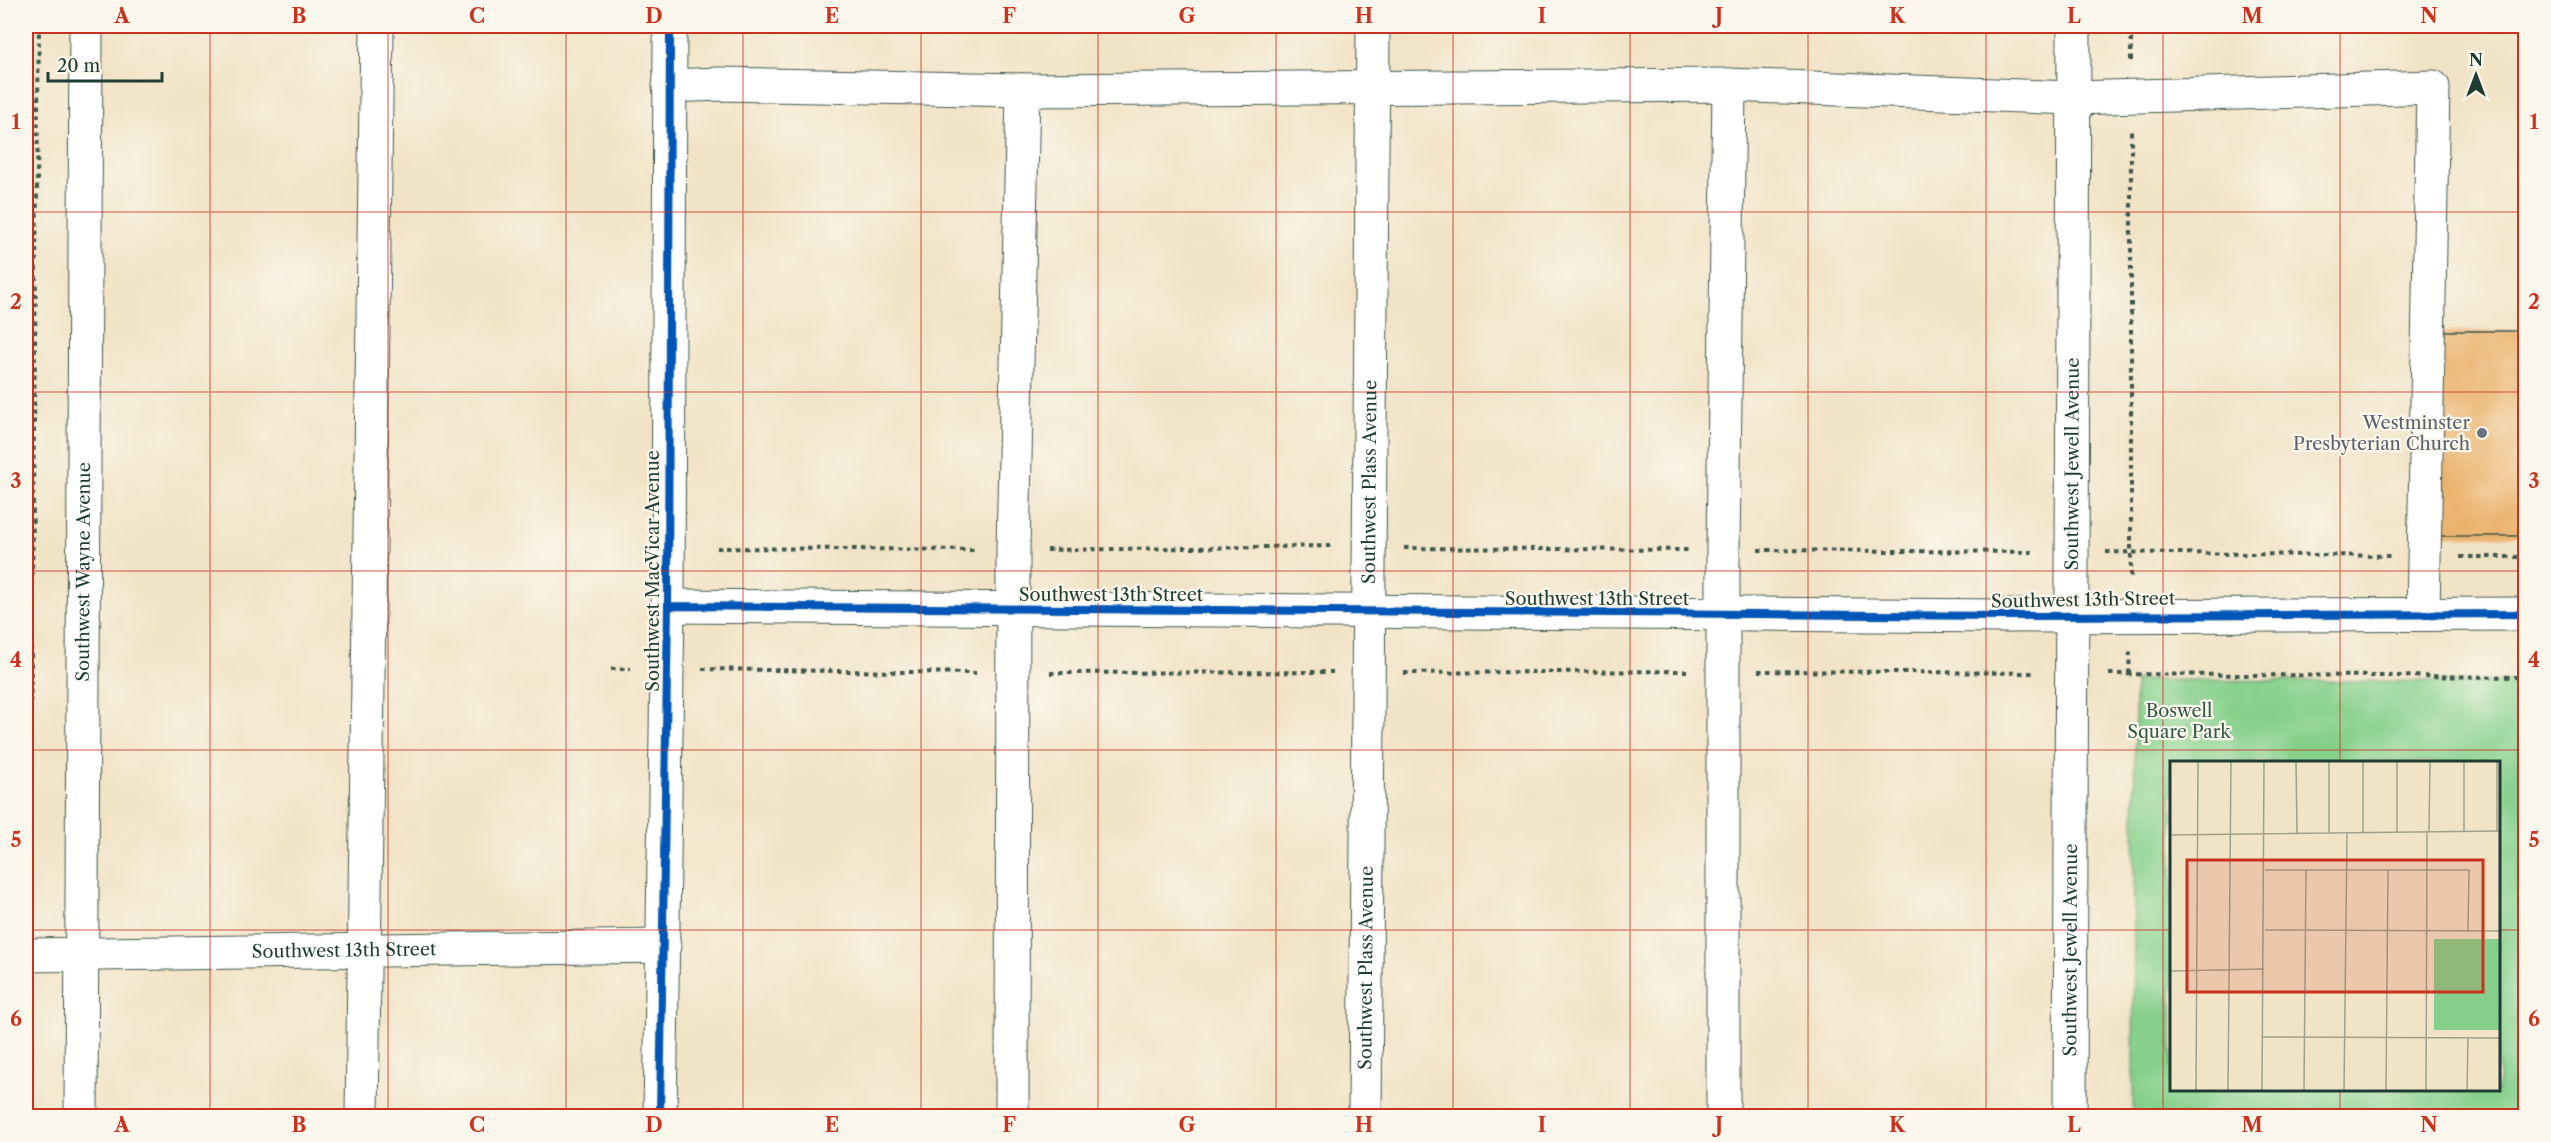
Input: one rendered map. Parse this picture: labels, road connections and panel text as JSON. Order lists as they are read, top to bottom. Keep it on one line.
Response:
{"streets":{"street":["Southwest Jewell Avenue","Southwest Plass Avenue","Southwest Wayne Avenue","Southwest MacVicar Avenue","Southwest 13th Street"]},"crossings":[["Southwest Jewell Avenue","Southwest 13th Street"],["Southwest Plass Avenue","Southwest 13th Street"],["Southwest Wayne Avenue","Southwest 13th Street"],["Southwest MacVicar Avenue","Southwest 13th Street"]],"parks":["Boswell Square Park"],"places":["Westminster Presbyterian Church"],"scale_bar":"20 m","north":"top","grid":{"columns":["A","B","C","D","E","F","G","H","I","J","K","L","M","N"],"rows":["1","2","3","4","5","6"]}}
